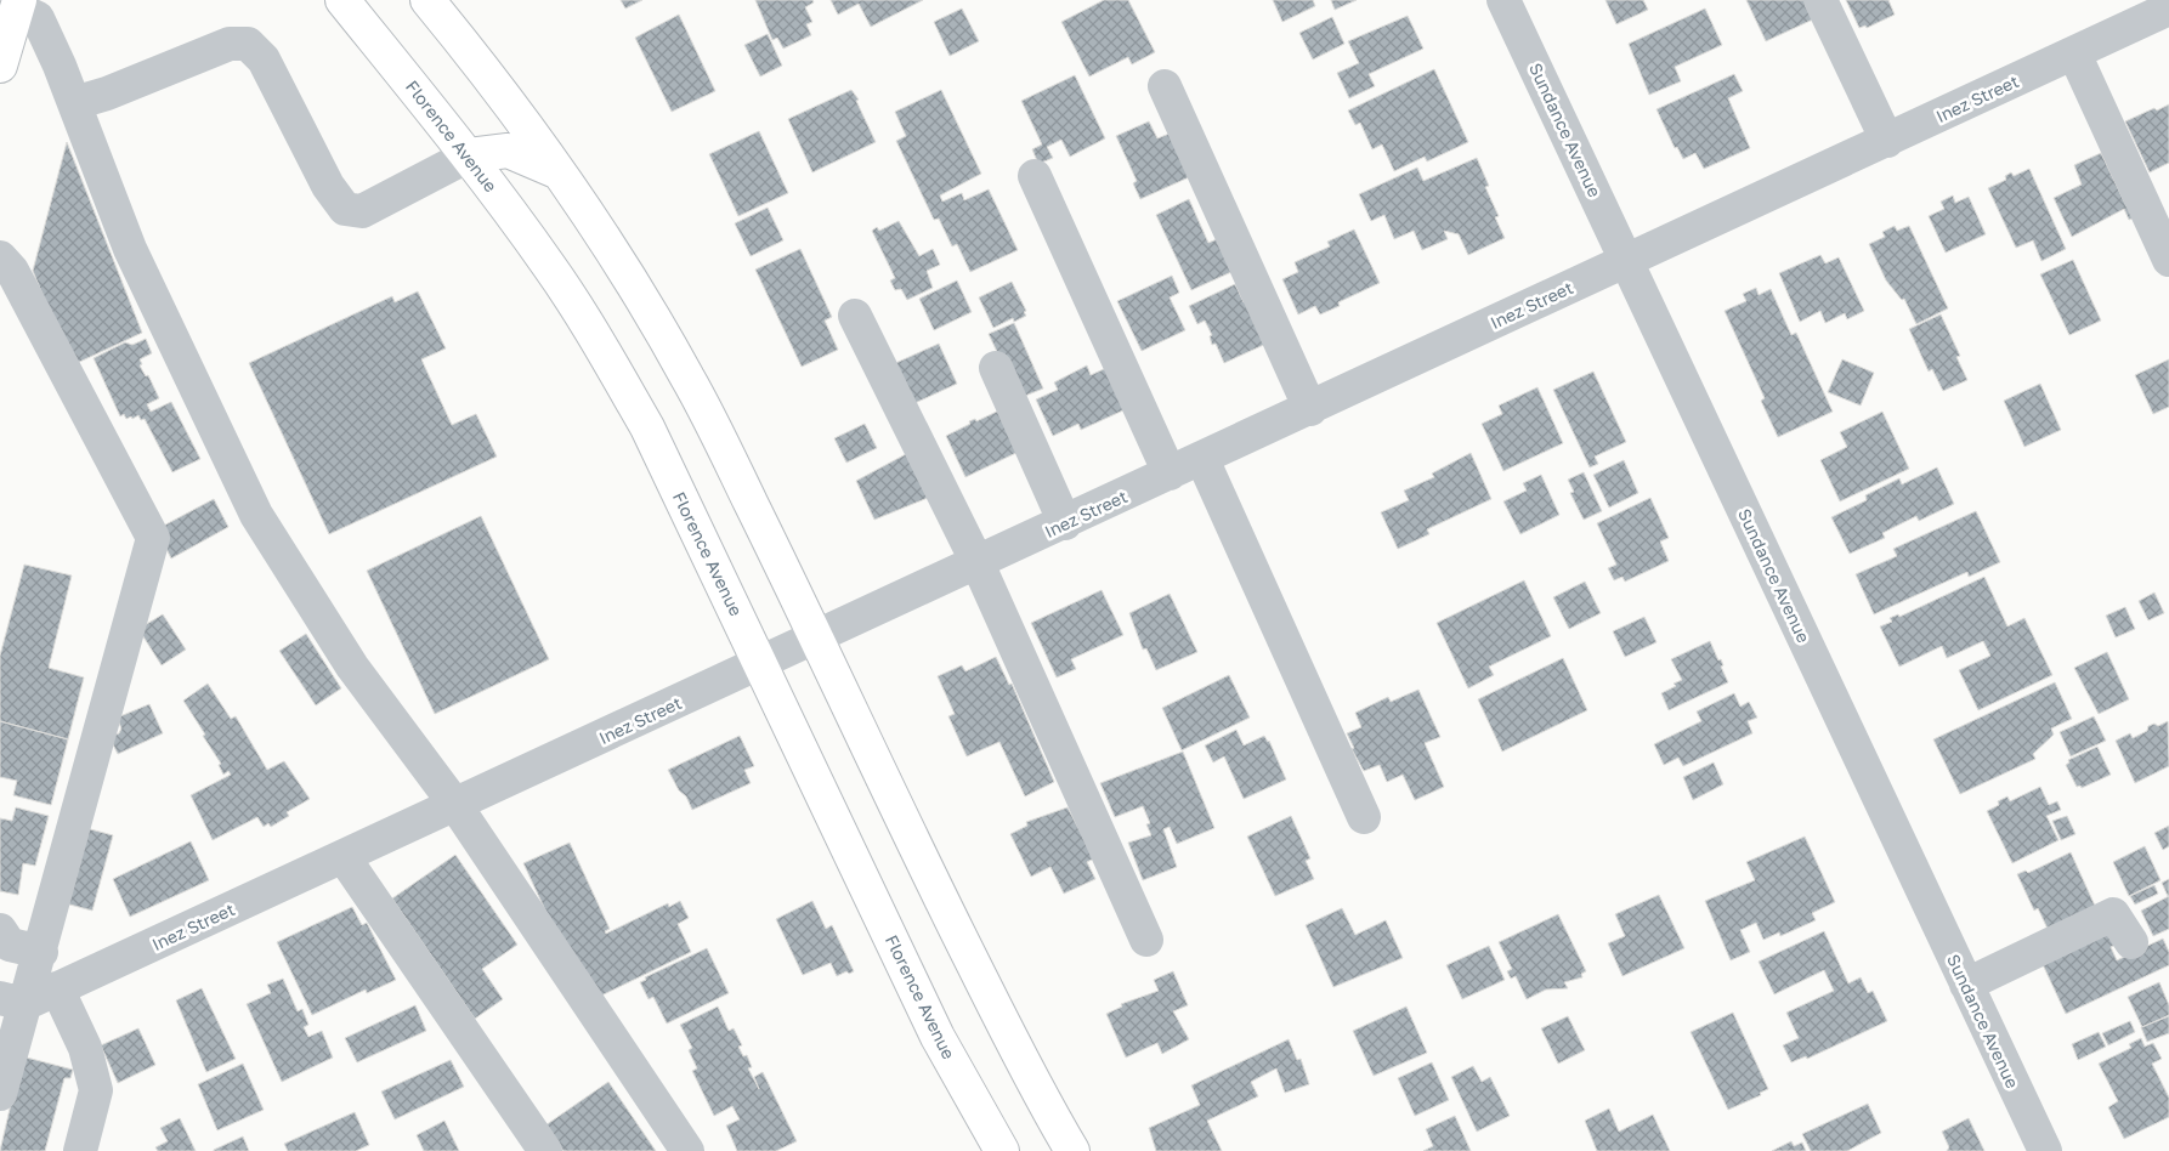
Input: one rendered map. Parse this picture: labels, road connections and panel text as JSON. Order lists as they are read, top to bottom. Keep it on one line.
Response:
{"streets":{"main road":["Florence Avenue"],"street":["Inez Street","Sundance Avenue"]},"crossings":[["Inez Street","Sundance Avenue"],["Inez Street","Florence Avenue"]]}
